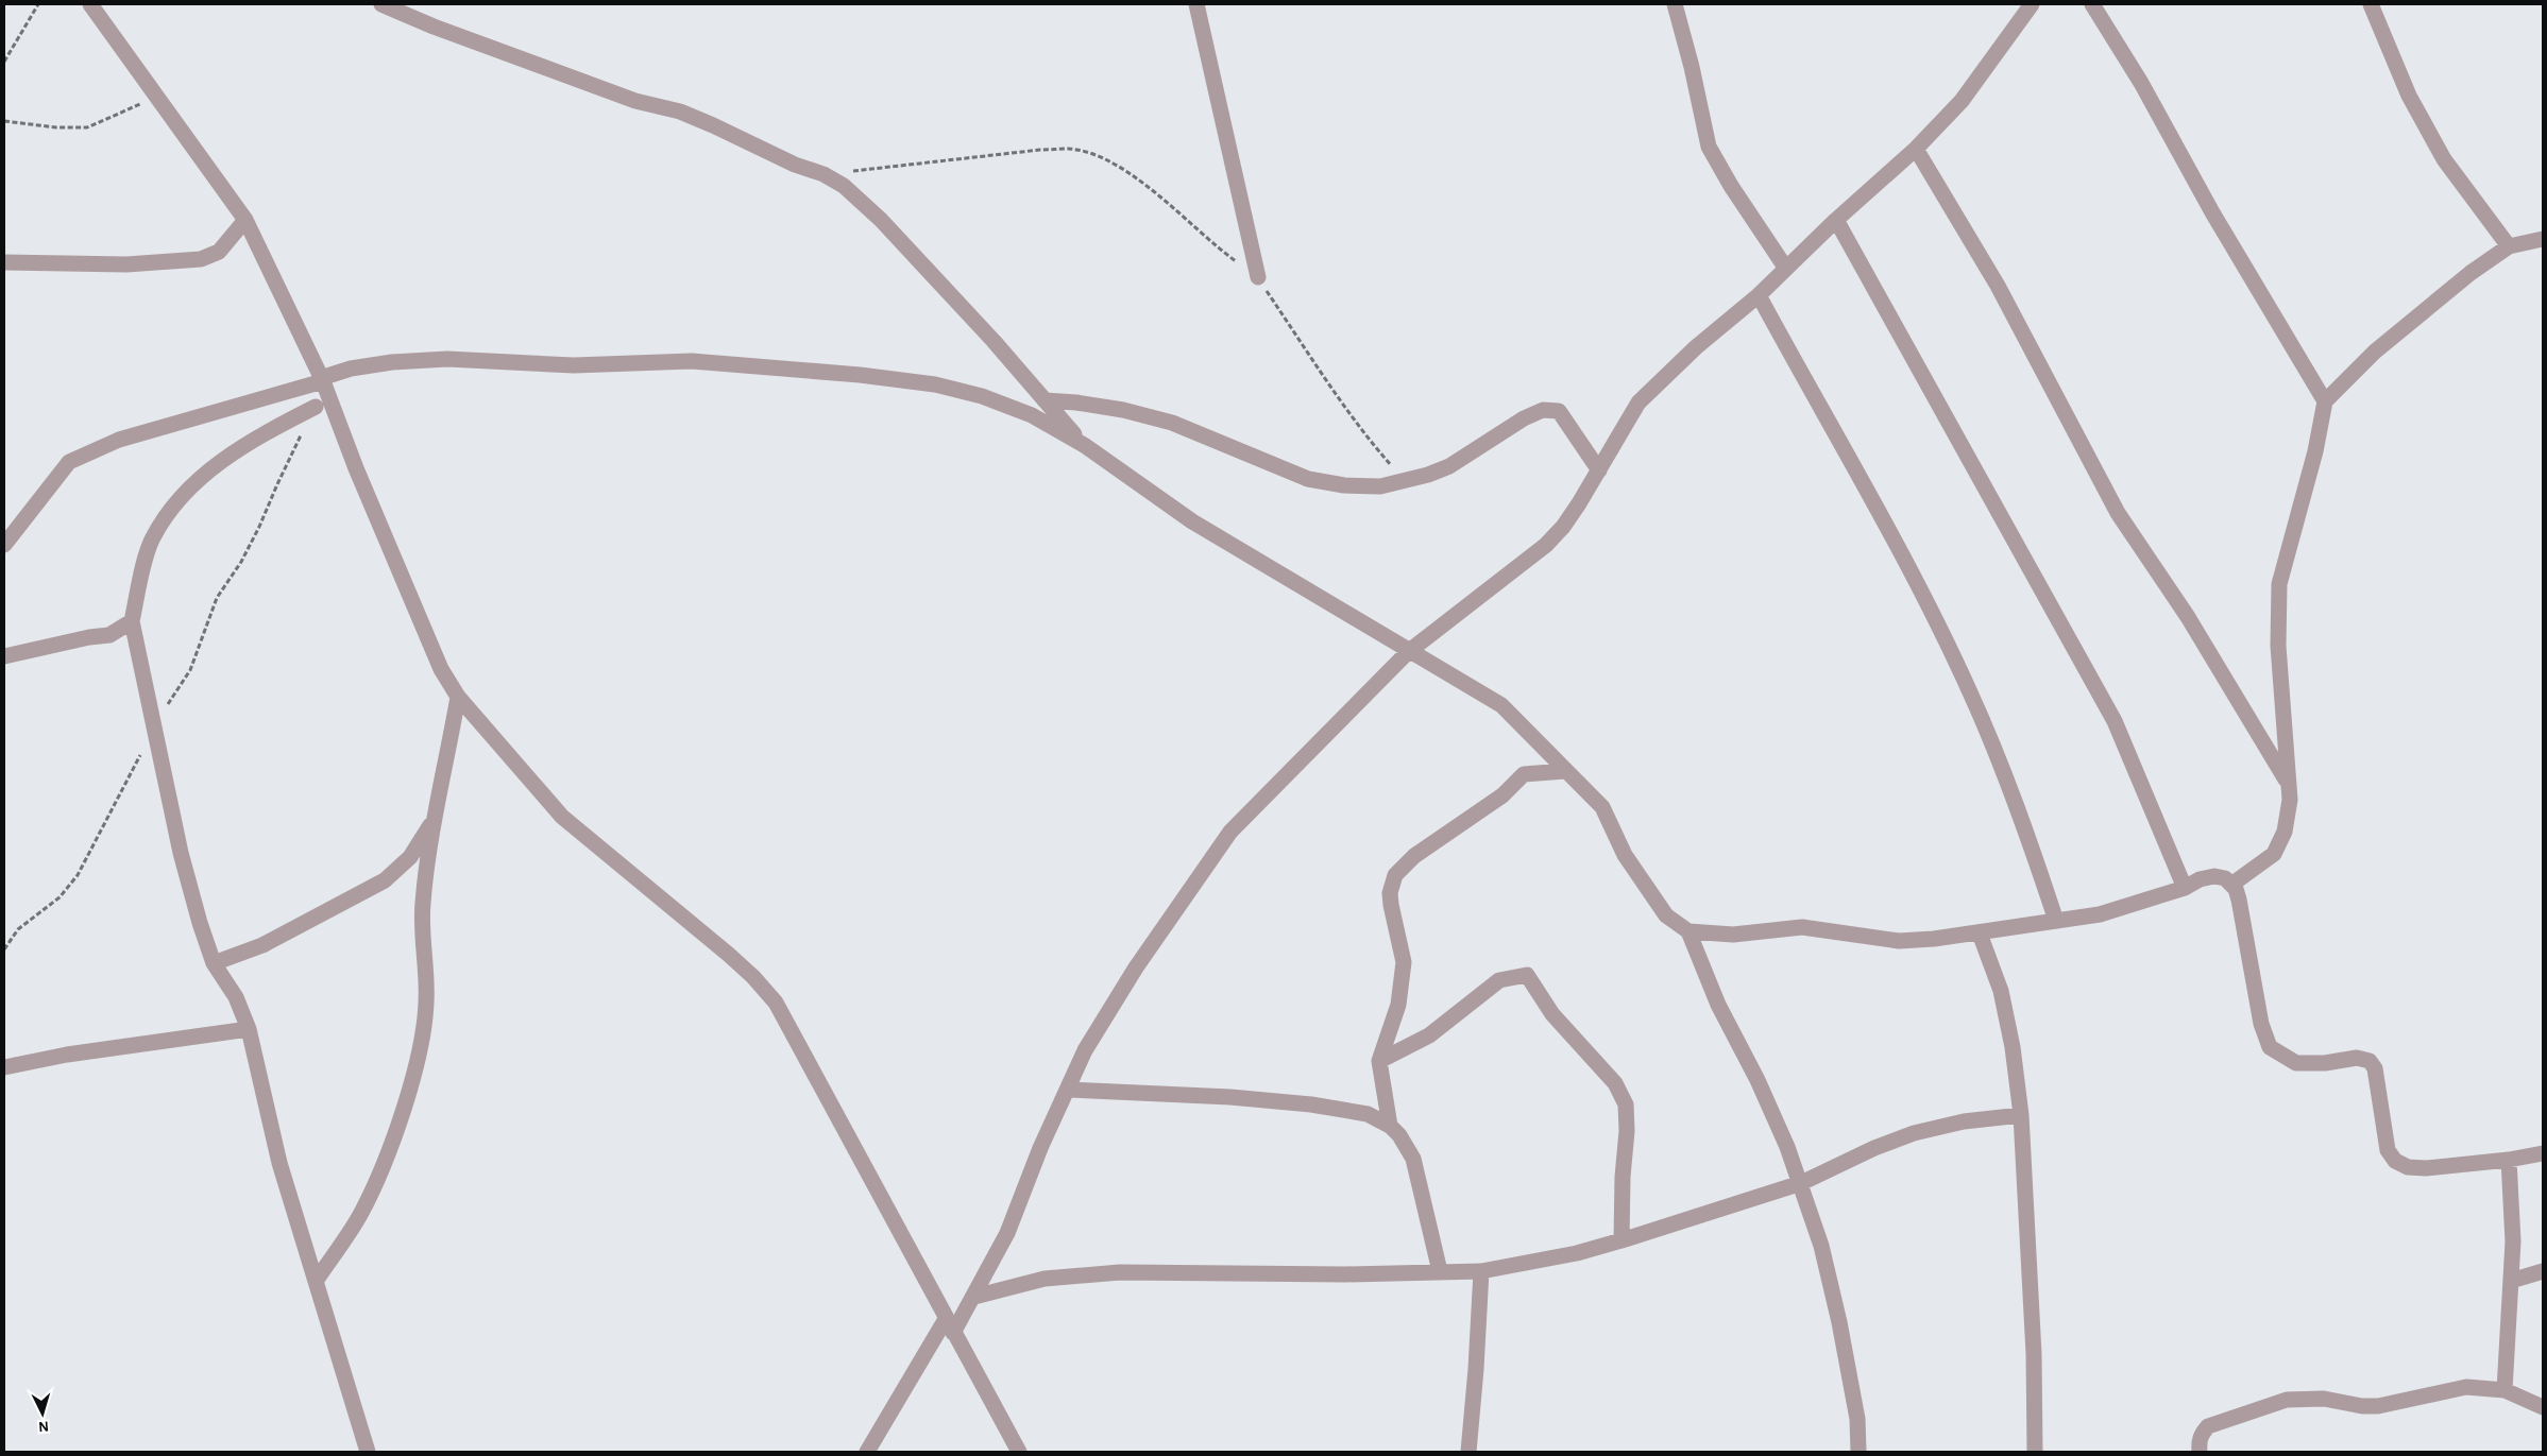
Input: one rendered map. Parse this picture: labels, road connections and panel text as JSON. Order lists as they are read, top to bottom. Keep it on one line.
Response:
{"north":"bottom"}
